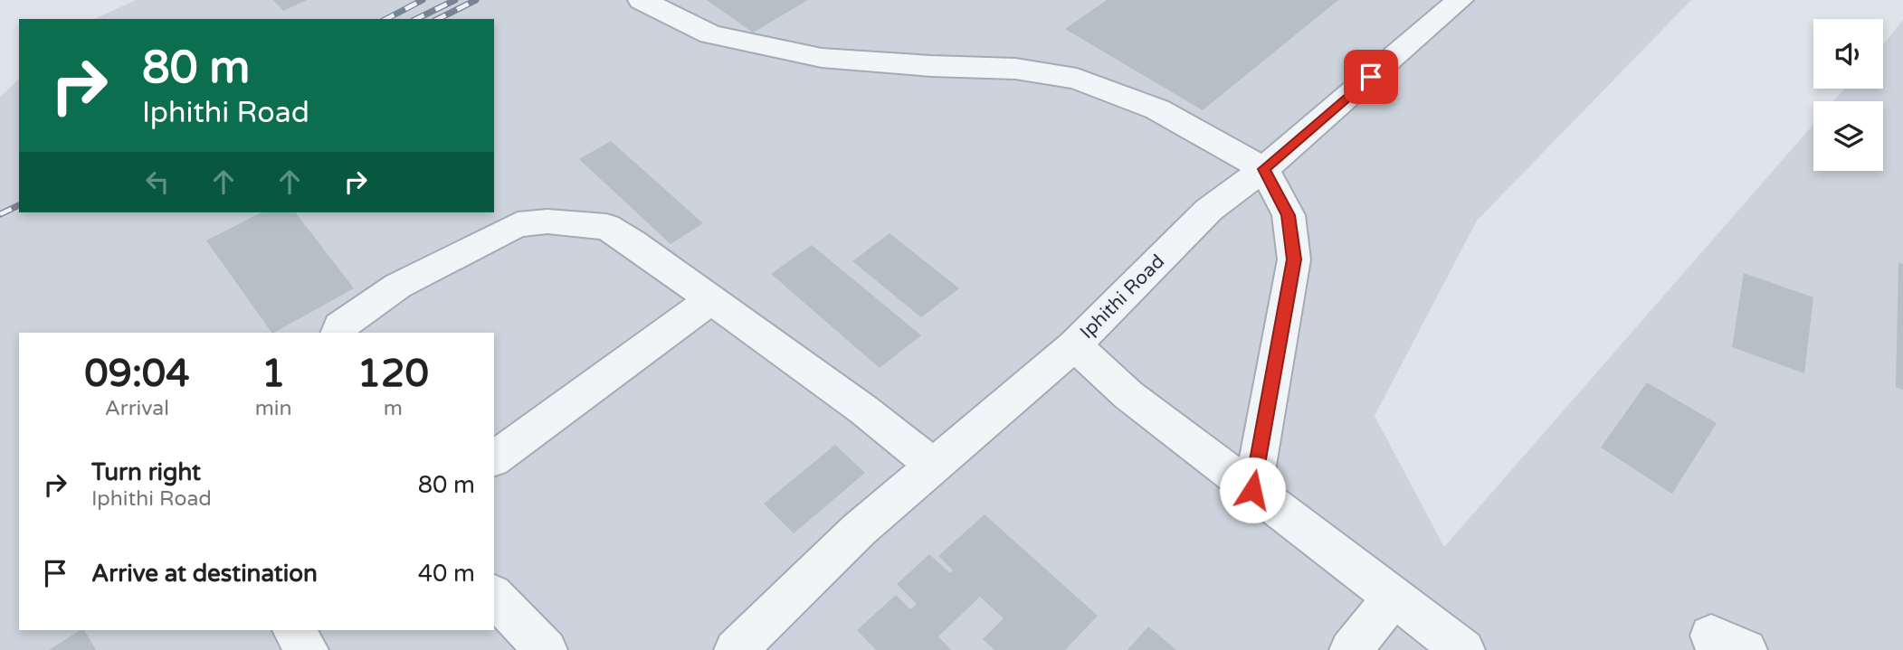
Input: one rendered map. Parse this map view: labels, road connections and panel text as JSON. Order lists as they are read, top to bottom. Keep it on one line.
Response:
{"streets":{"lane":["Iphithi Road"]},"page":{"turn":["80 m","Iphithi Road"],"eta":["09:04","Arrival","1","min","120","m"],"list":[{"name":"Turn right","note":"Iphithi Road","value":"80 m"},{"name":"Arrive at destination","value":"40 m"}]}}
